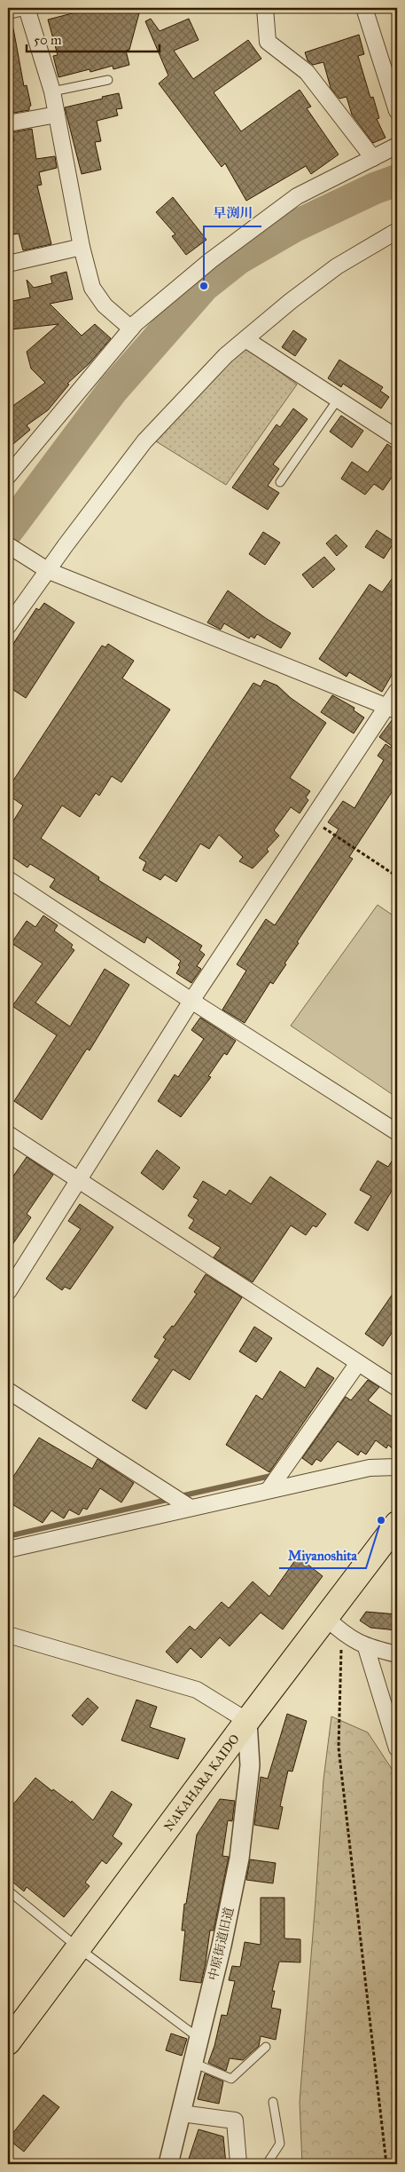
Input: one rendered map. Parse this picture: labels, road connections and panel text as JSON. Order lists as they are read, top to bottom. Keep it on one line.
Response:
{"streets":{"main road":["NAKAHARA KAIDO"],"street":["中原街道旧道"]},"crossings":[["NAKAHARA KAIDO","中原街道旧道"]],"places":["早渕川","Miyanoshita"],"scale_bar":"50 m"}
